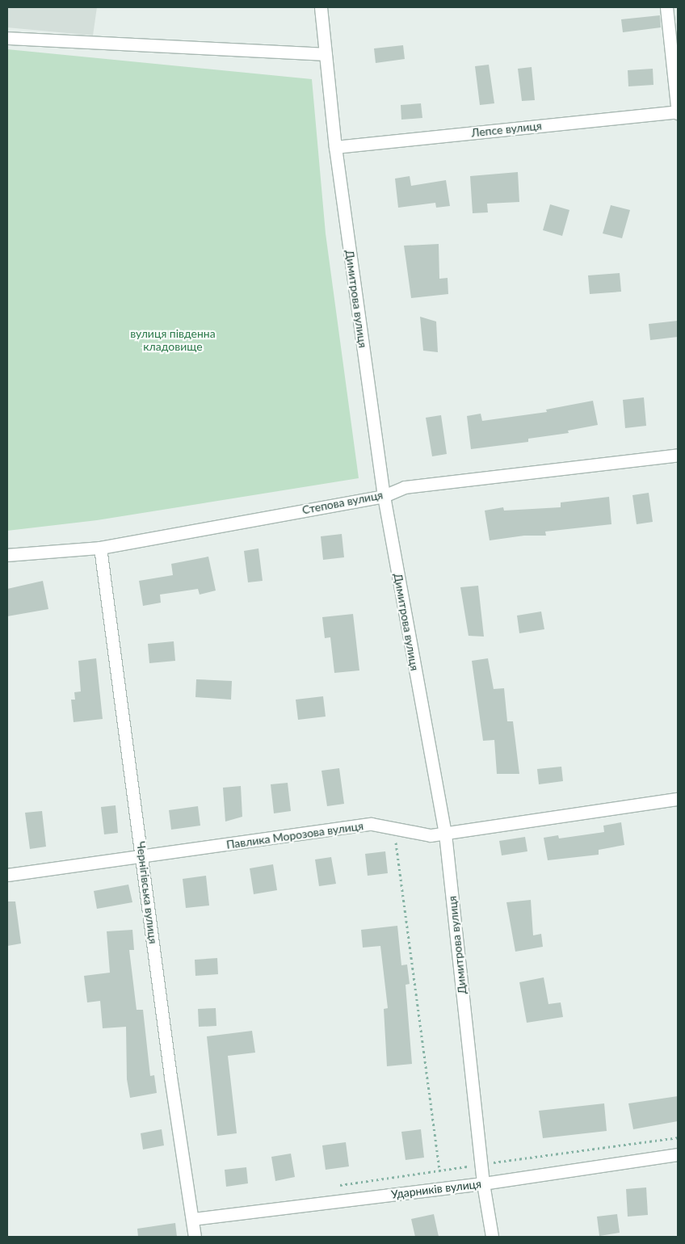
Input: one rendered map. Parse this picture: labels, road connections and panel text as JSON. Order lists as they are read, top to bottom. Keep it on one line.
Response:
{"streets":{"street":["Лепсе вулиця","Димитрова вулиця","Степова вулиця","Павлика Морозова вулиця","Чернігівська вулиця","Ударників вулиця"]},"crossings":[["Лепсе вулиця","Димитрова вулиця"],["Димитрова вулиця","Степова вулиця"],["Димитрова вулиця","Павлика Морозова вулиця"],["Димитрова вулиця","Ударників вулиця"],["Степова вулиця","Чернігівська вулиця"],["Павлика Морозова вулиця","Чернігівська вулиця"],["Чернігівська вулиця","Ударників вулиця"]],"parks":["вулиця південна кладовище"]}
